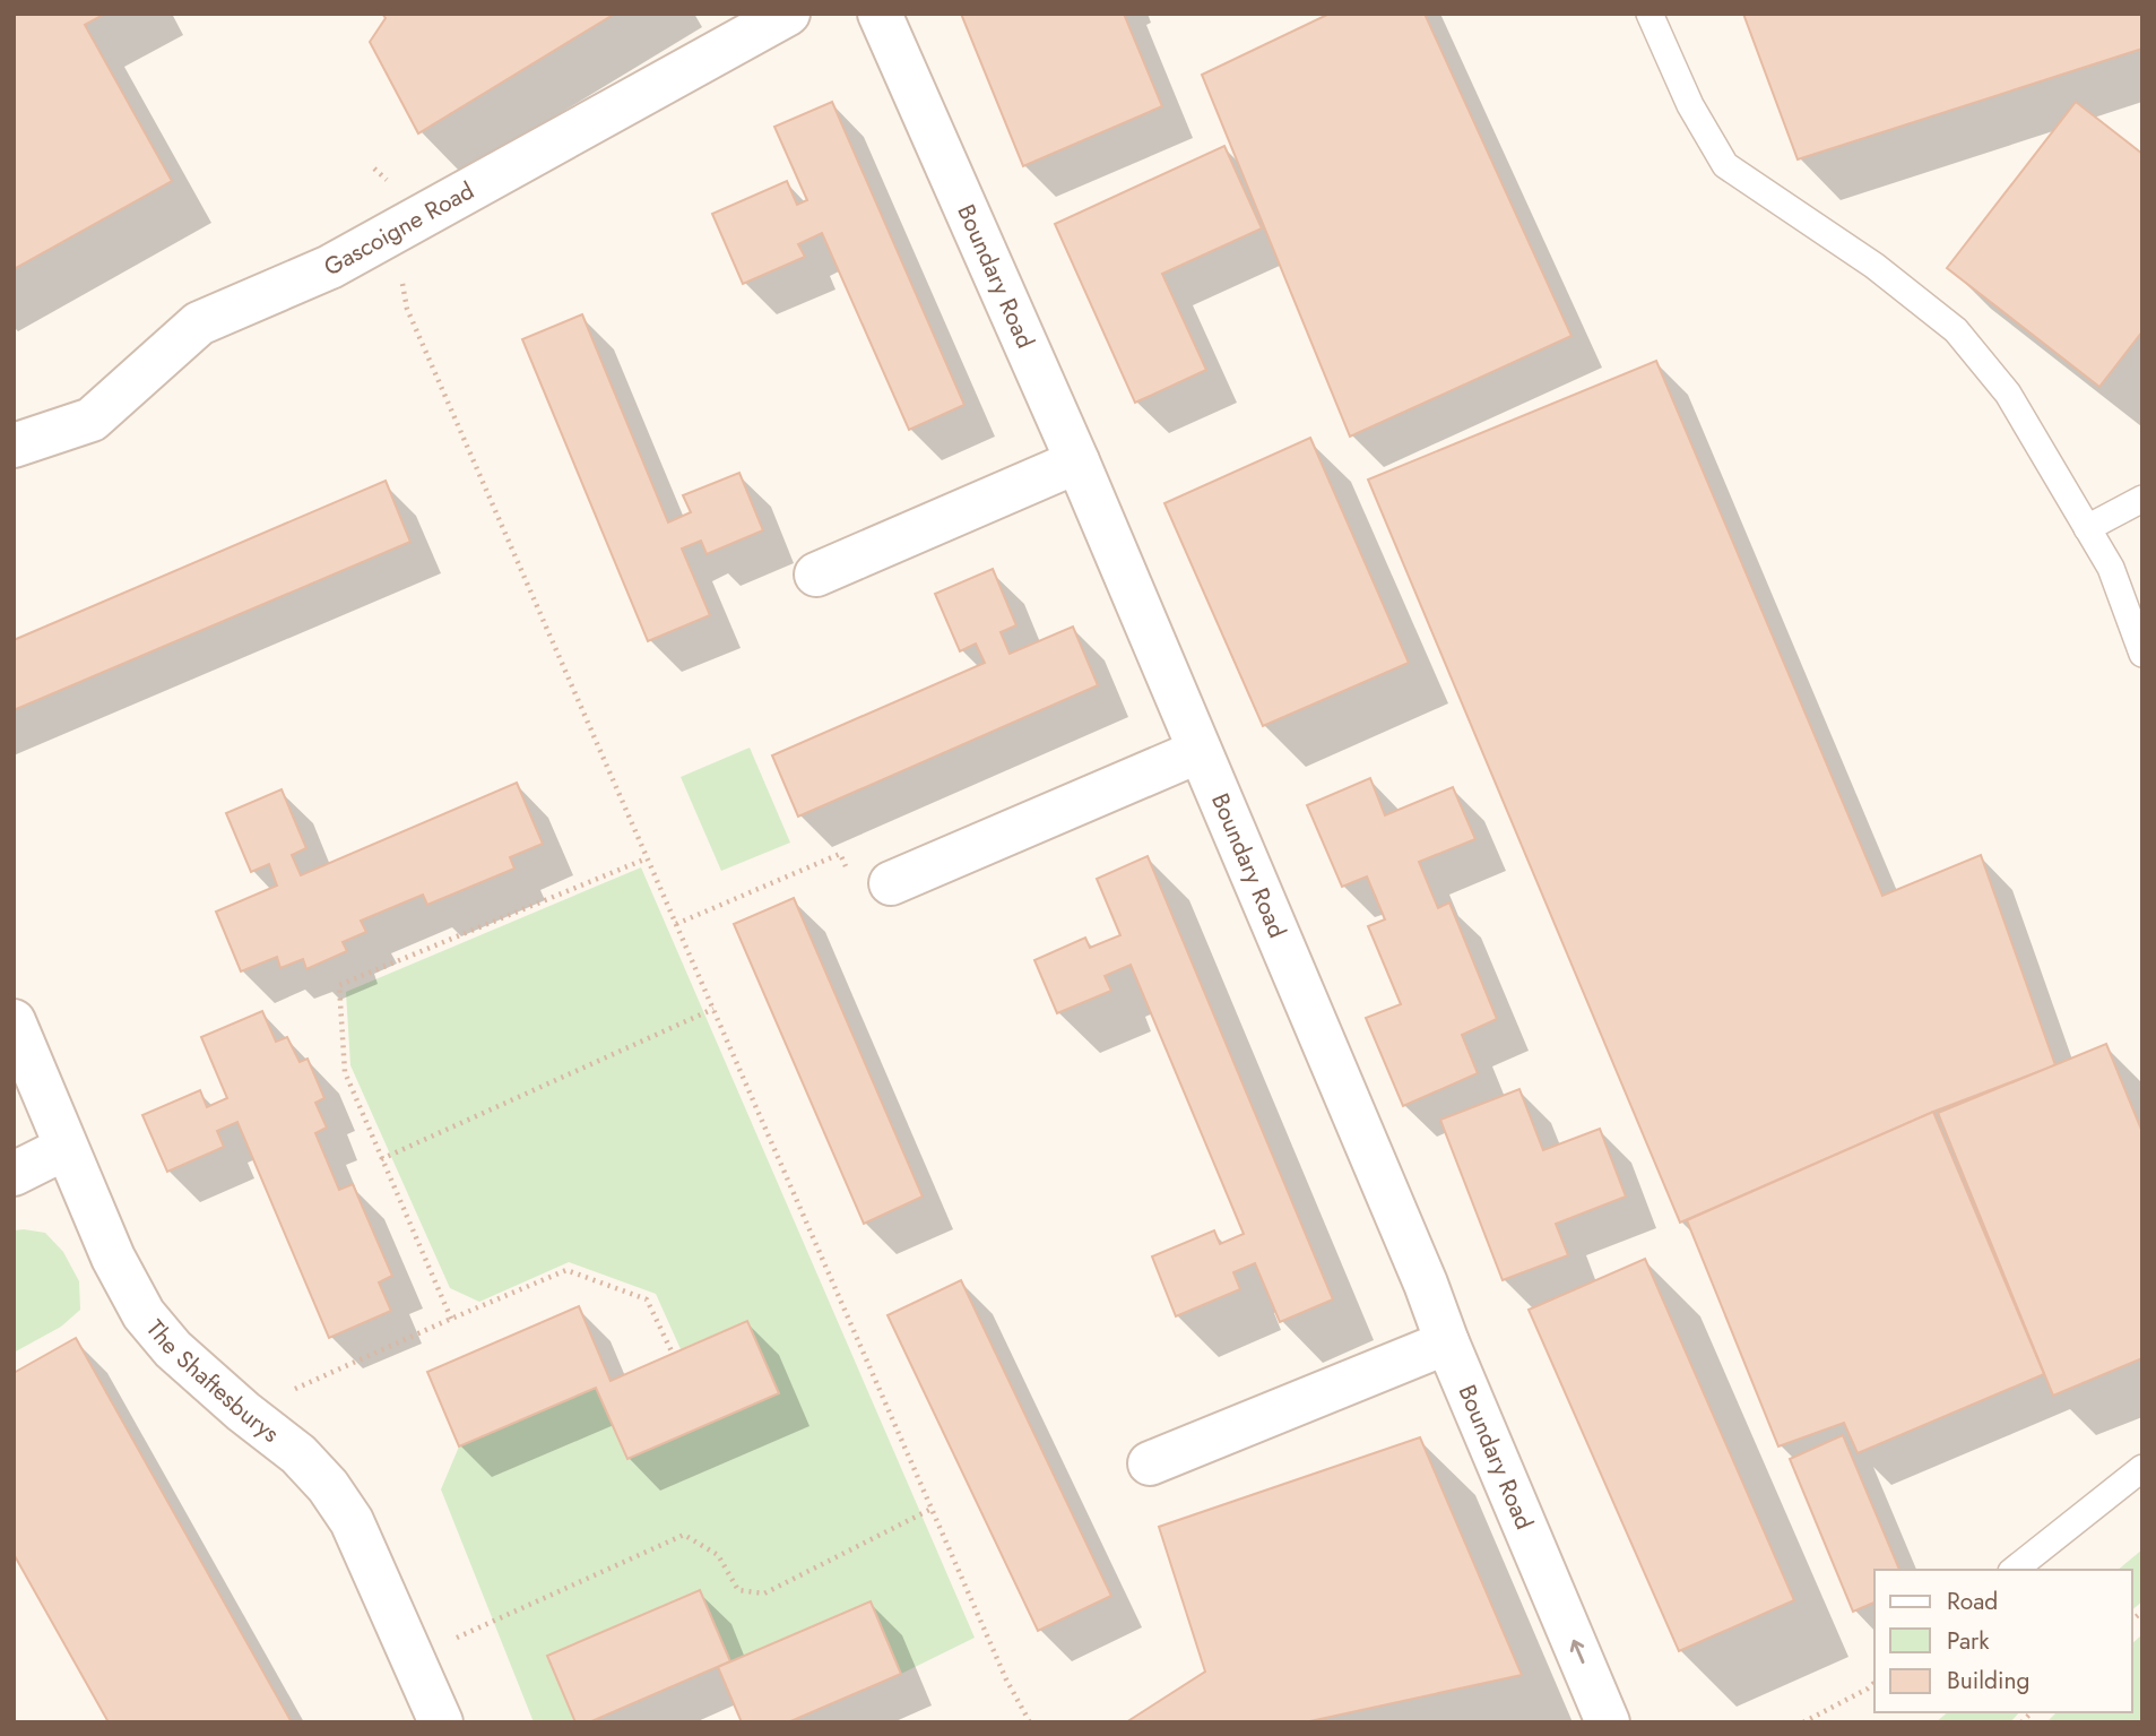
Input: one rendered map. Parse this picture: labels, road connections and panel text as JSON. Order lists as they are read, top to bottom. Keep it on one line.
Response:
{"streets":{"street":["Gascoigne Road","Boundary Road","The Shaftesburys"]},"legend":["Road","Park","Building"]}
